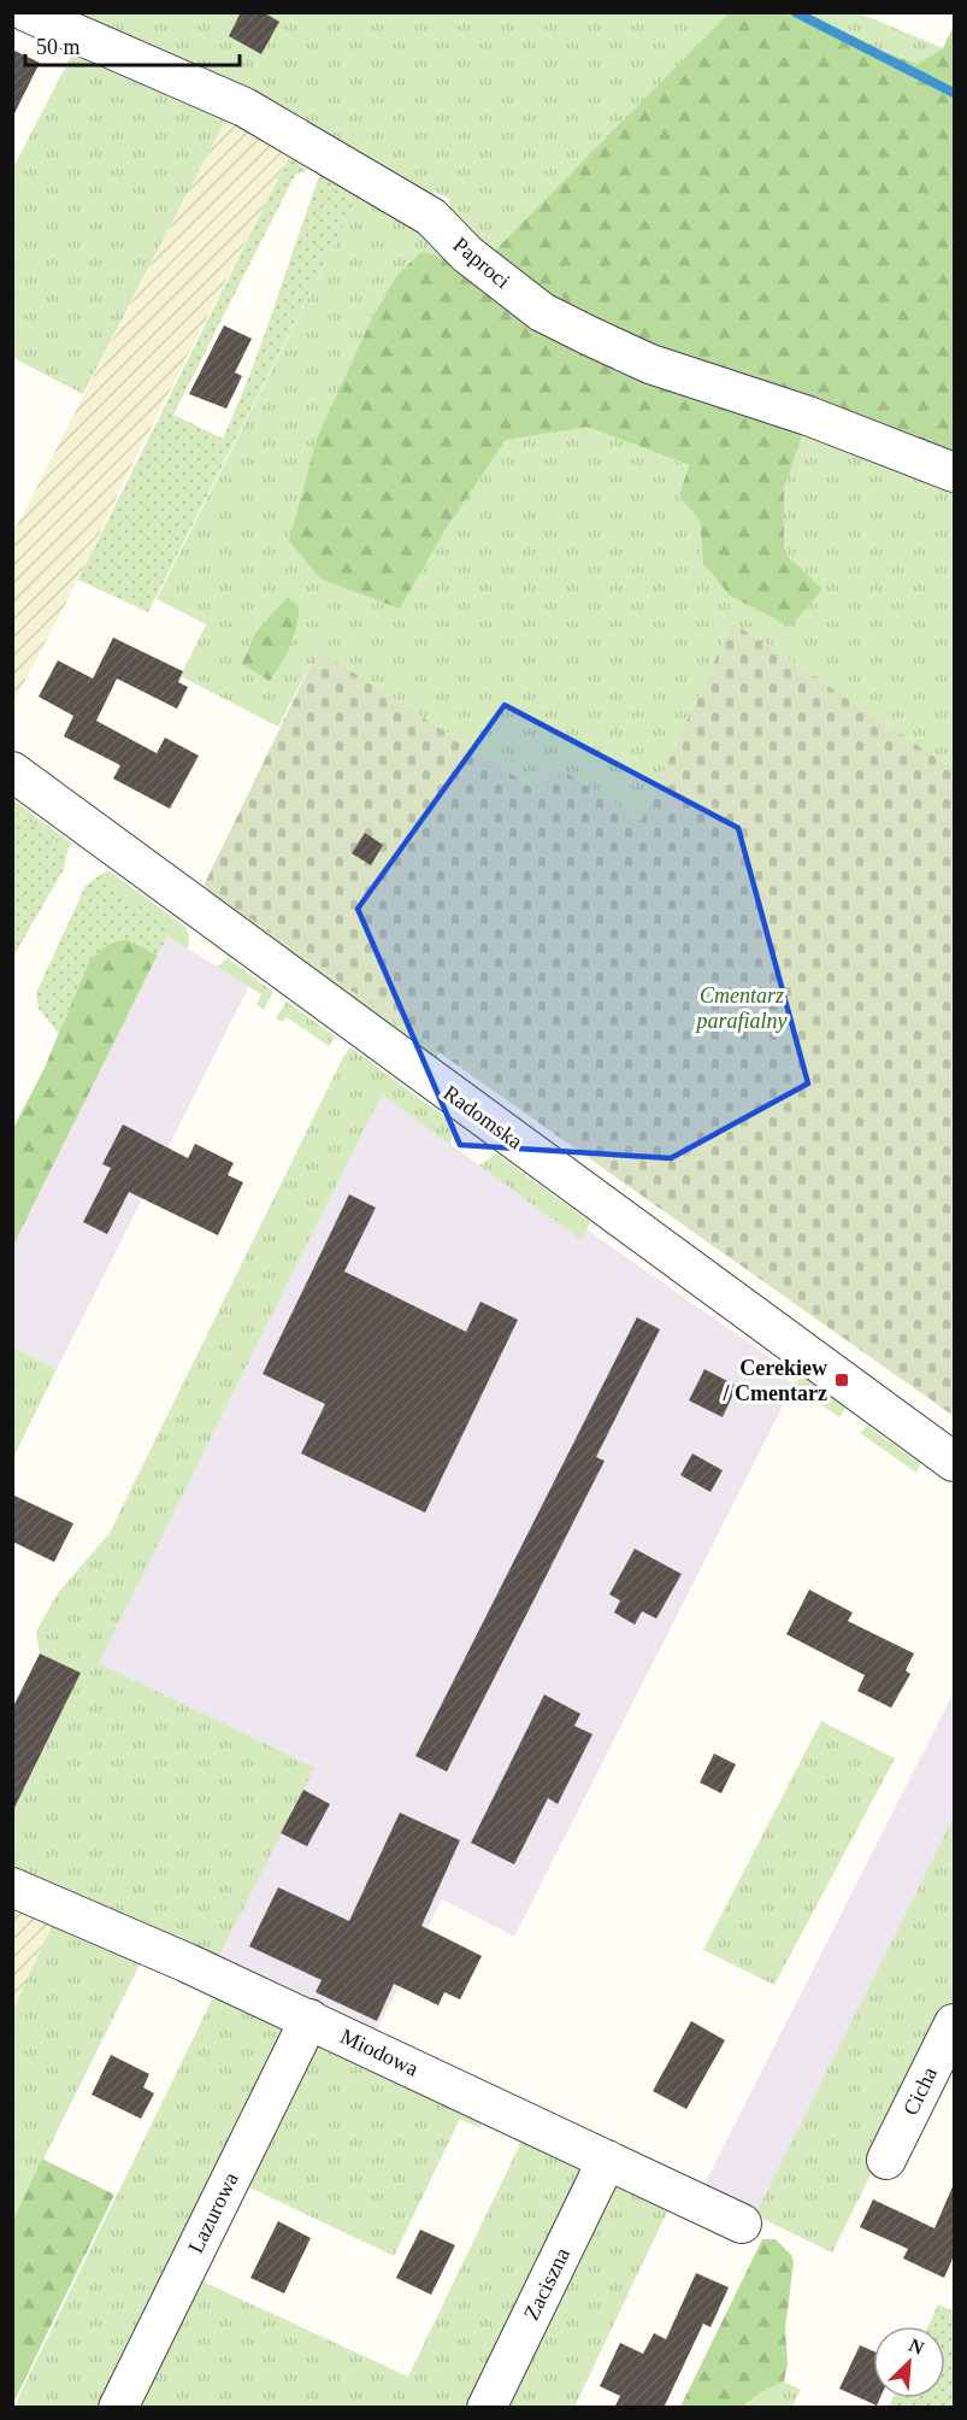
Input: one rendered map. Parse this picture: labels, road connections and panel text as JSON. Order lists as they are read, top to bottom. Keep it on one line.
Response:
{"streets":{"street":["Paproci","Radomska","Miodowa","Cicha","Lazurowa","Zaciszna"]},"crossings":[["Miodowa","Lazurowa"],["Miodowa","Zaciszna"]],"parks":["Cmentarz parafialny"],"places":{"transit":["Cerekiew / Cmentarz"]},"scale_bar":"50 m","north":"top right"}
